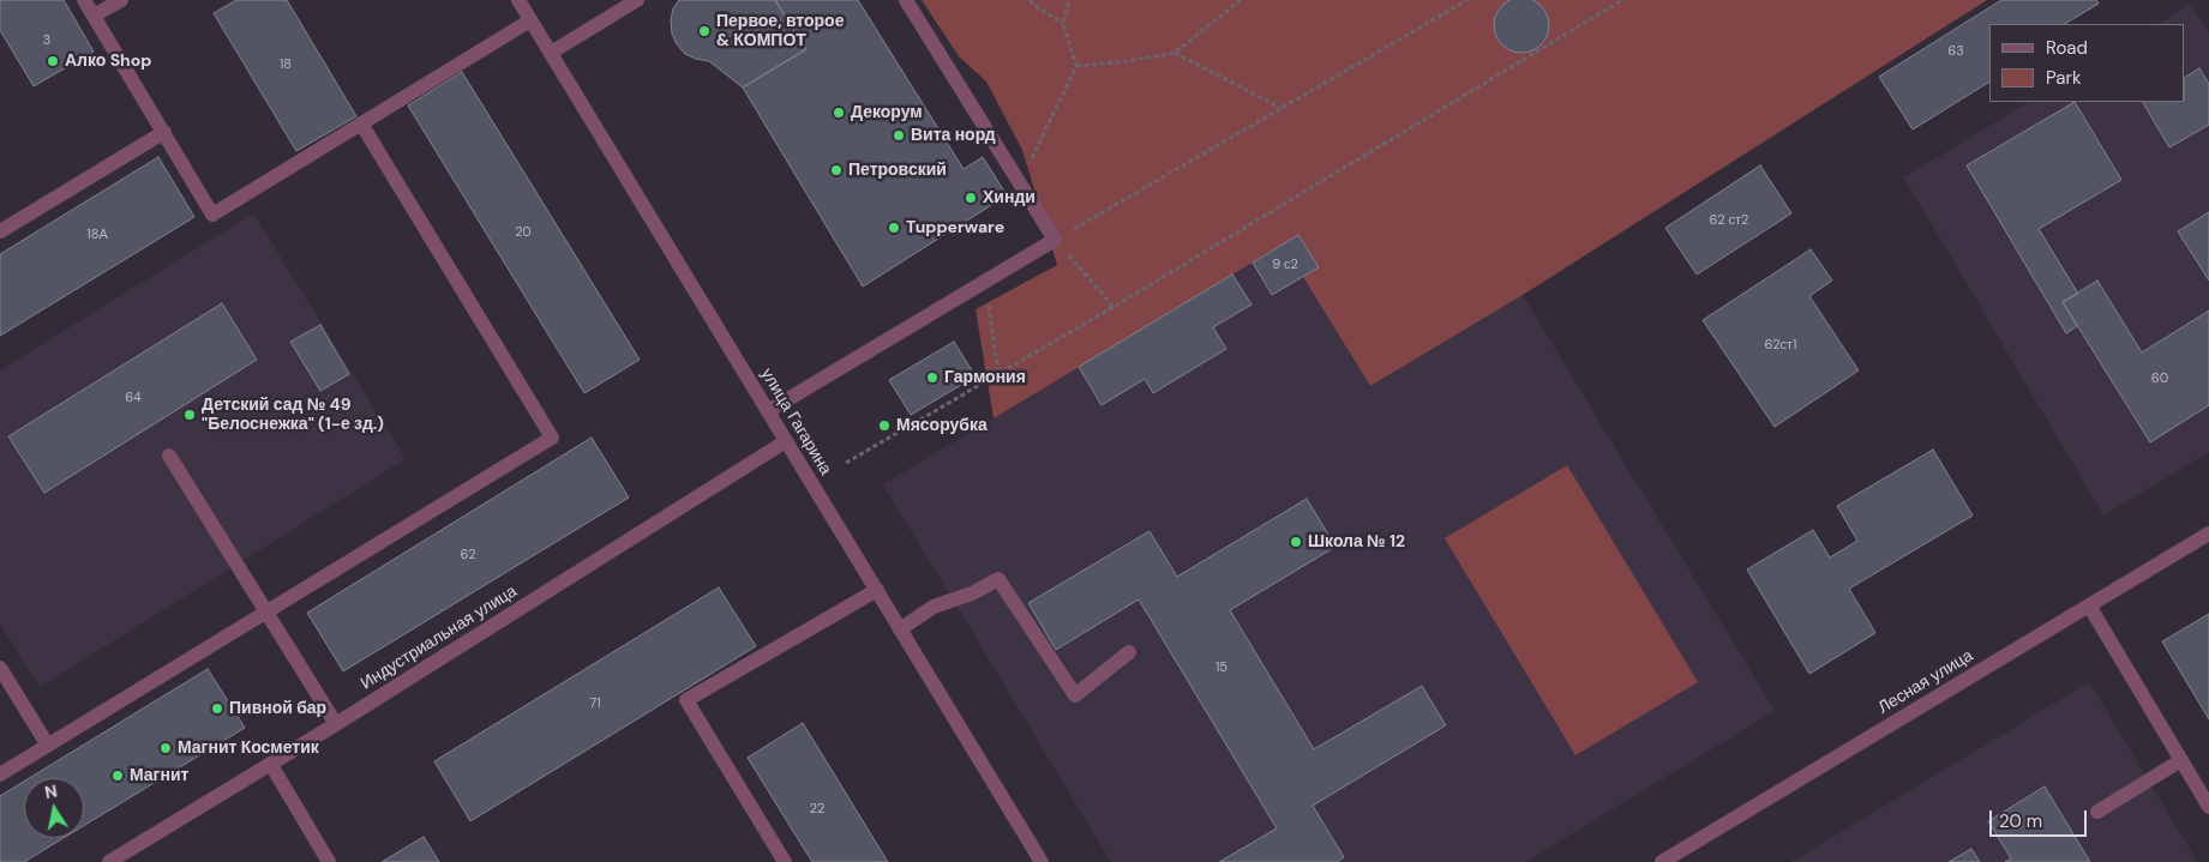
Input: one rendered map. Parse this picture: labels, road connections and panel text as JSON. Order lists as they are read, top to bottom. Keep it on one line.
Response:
{"streets":{"street":["улица Гагарина","Индустриальная улица","Лесная улица"]},"crossings":[["улица Гагарина","Индустриальная улица"]],"places":["Первое, второе & КОМПОТ","Алко Shop","Декорум","Вита норд","Петровский","Хинди","Tupperware","Гармония","Детский сад № 49 \"Белоснежка\" (1-е зд.)","Мясорубка","Школа № 12","Пивной бар","Магнит Косметик","Магнит"],"house_numbers":["3","63","18","62 ст2","20","18А","9 с2","62ст1","60","64","62","15","71","22"],"legend":["Road","Park"],"scale_bar":"20 m","north":"top"}
